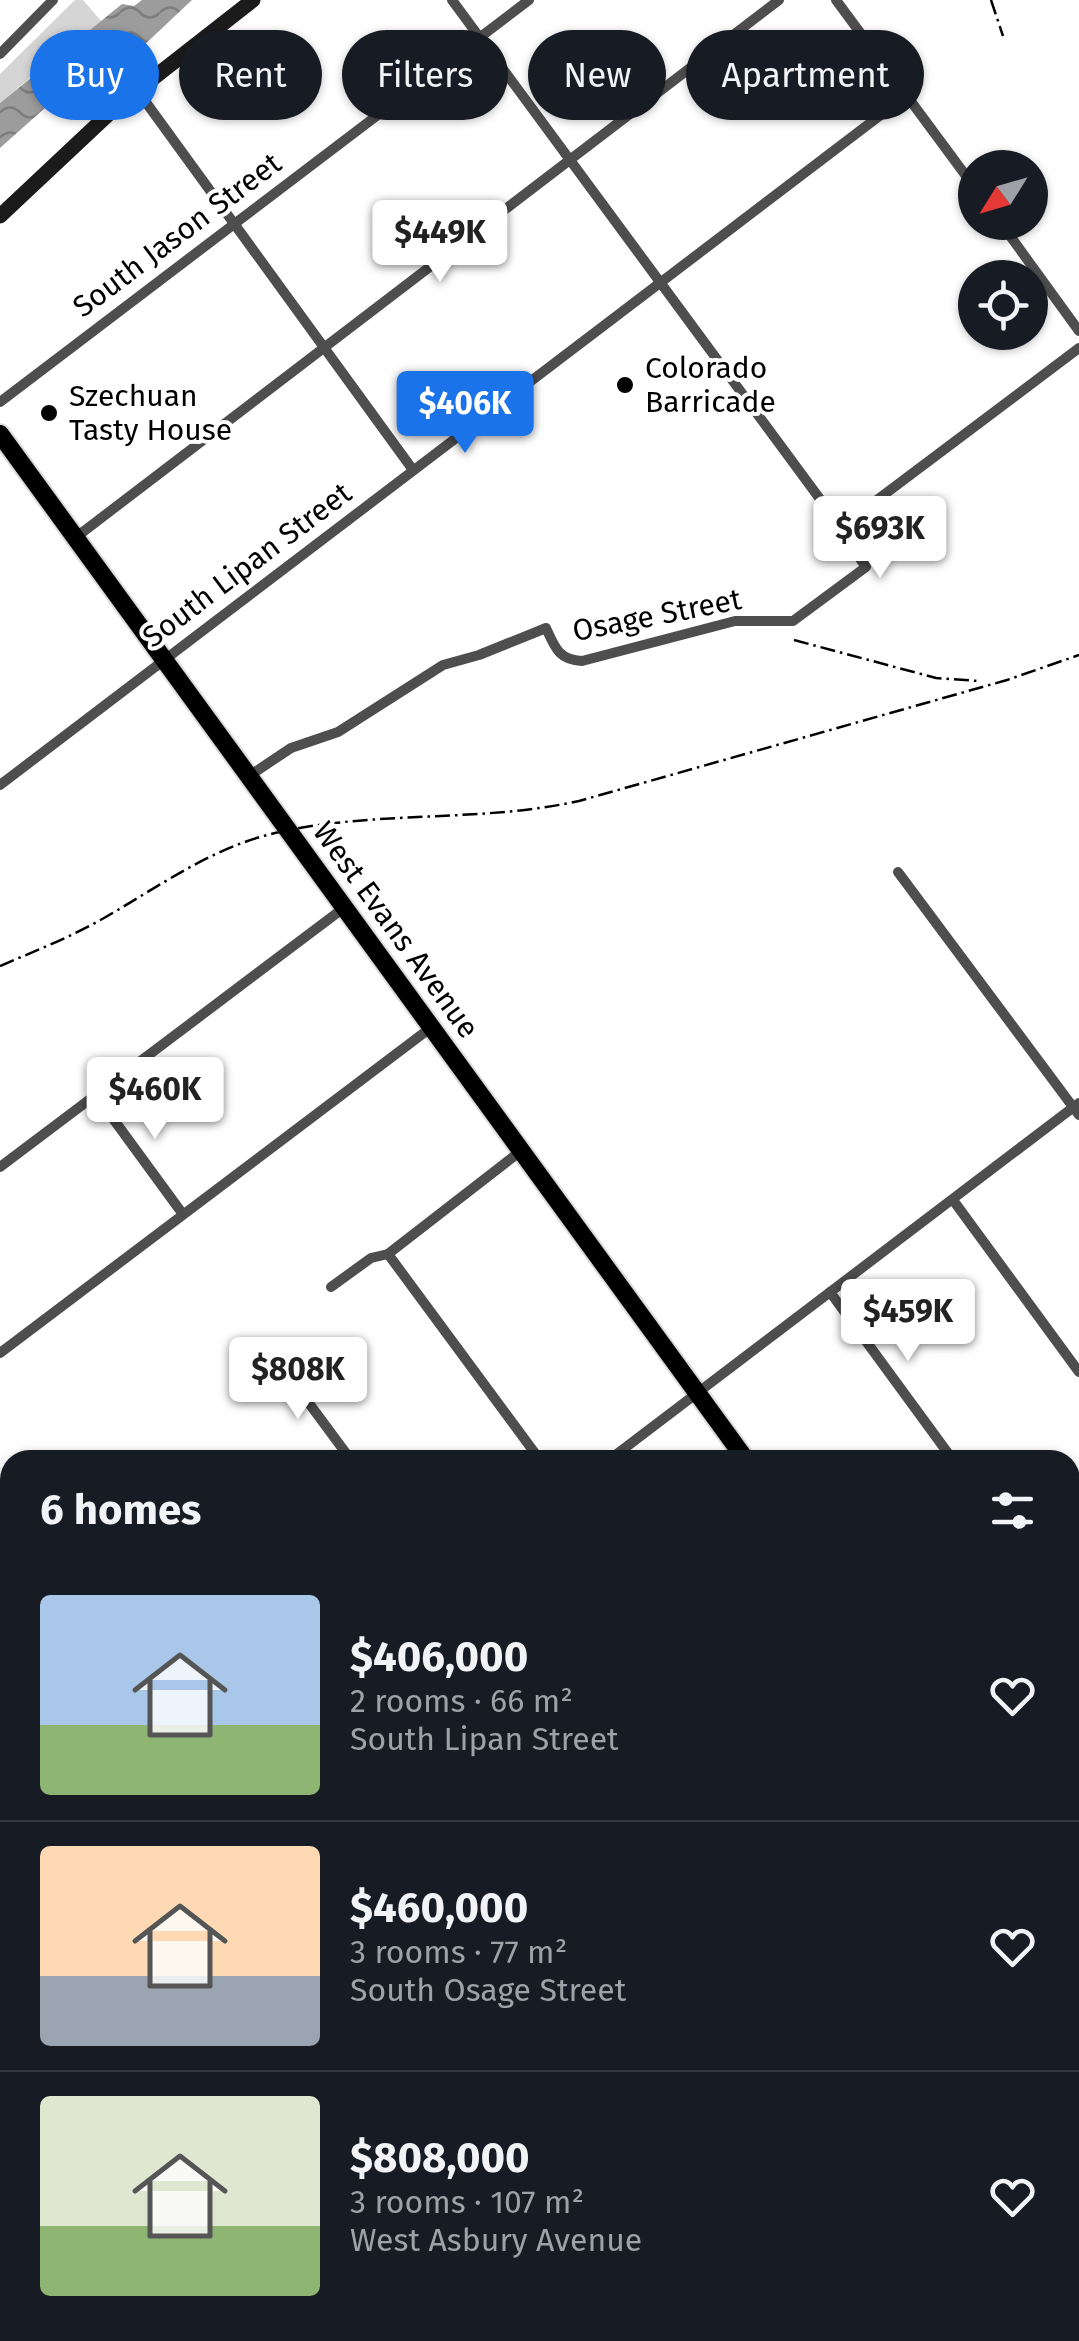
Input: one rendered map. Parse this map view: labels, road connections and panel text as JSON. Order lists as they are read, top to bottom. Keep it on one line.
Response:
{"streets":{"main road":["West Evans Avenue"],"street":["South Jason Street","South Lipan Street","Osage Street"]},"crossings":[["South Lipan Street","West Evans Avenue"],["Osage Street","West Evans Avenue"]],"places":["Colorado Barricade","Szechuan Tasty House"],"north":"bottom left","page":{"chip":["Buy","Rent","Filters","New","Apartment"],"price":["$449K","$406K","$693K","$460K","$459K","$808K"],"heading":"6 homes","list":[{"name":"$406,000","note":"2 rooms · 66 m² · South Lipan Street"},{"name":"$460,000","note":"3 rooms · 77 m² · South Osage Street"},{"name":"$808,000","note":"3 rooms · 107 m² · West Asbury Avenue"}]}}
